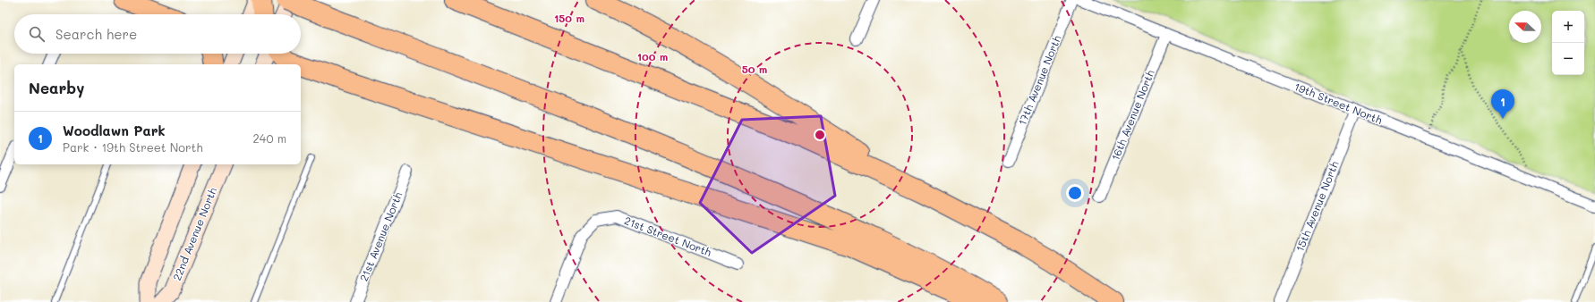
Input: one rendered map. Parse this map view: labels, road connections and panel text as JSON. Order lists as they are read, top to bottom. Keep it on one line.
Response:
{"streets":{"main road":["22nd Avenue North"],"street":["17th Avenue North","19th Street North","16th Avenue North","15th Avenue North","21st Avenue North","21st Street North"]},"crossings":[["19th Street North","16th Avenue North"],["19th Street North","15th Avenue North"]],"north":"left","page":{"map_buttons":["+","−"],"search":"Search here","heading":"Nearby","pins":"1","list":[{"mark":"1","name":"Woodlawn Park","note":"Park · 19th Street North","value":"240 m"}]},"rings":["150 m","100 m","50 m"]}
